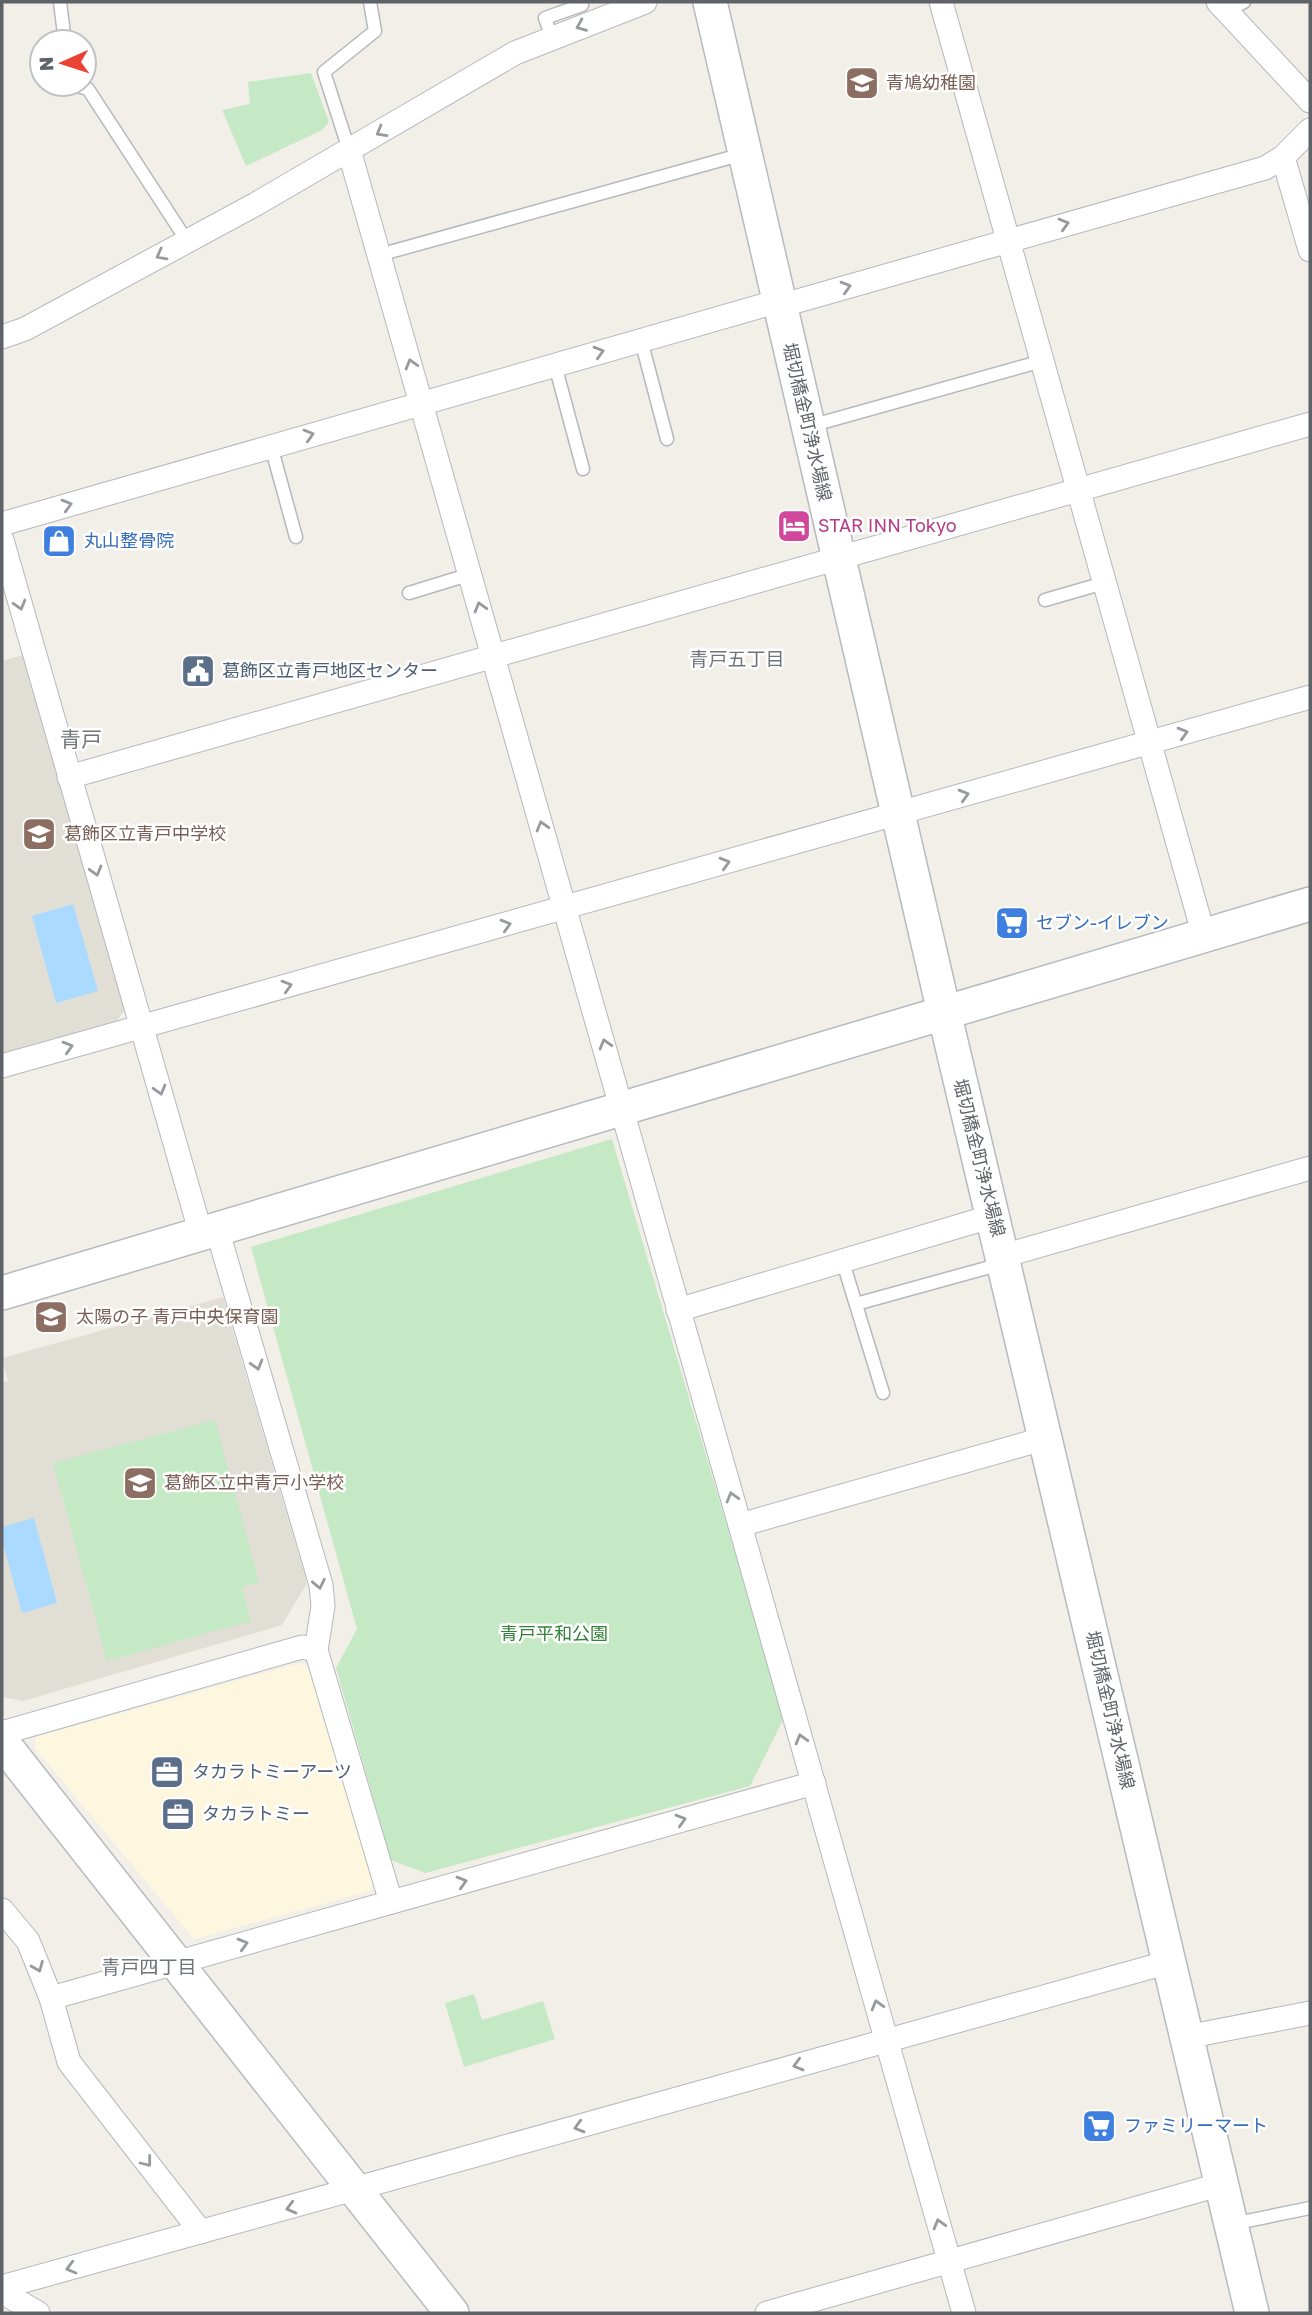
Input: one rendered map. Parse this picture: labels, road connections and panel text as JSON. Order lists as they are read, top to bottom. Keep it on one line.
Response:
{"streets":{"street":["堀切橋金町浄水場線"]},"districts":["青戸五丁目","青戸","青戸四丁目"],"parks":["青戸平和公園"],"places":{"school or university":["青鳩幼稚園","葛飾区立青戸中学校","太陽の子 青戸中央保育園","葛飾区立中青戸小学校"],"hotel":["STAR INN Tokyo"],"shop":["丸山整骨院"],"public building":["葛飾区立青戸地区センター"],"supermarket":["セブン-イレブン","ファミリーマート"],"office":["タカラトミーアーツ","タカラトミー"]},"north":"left"}
